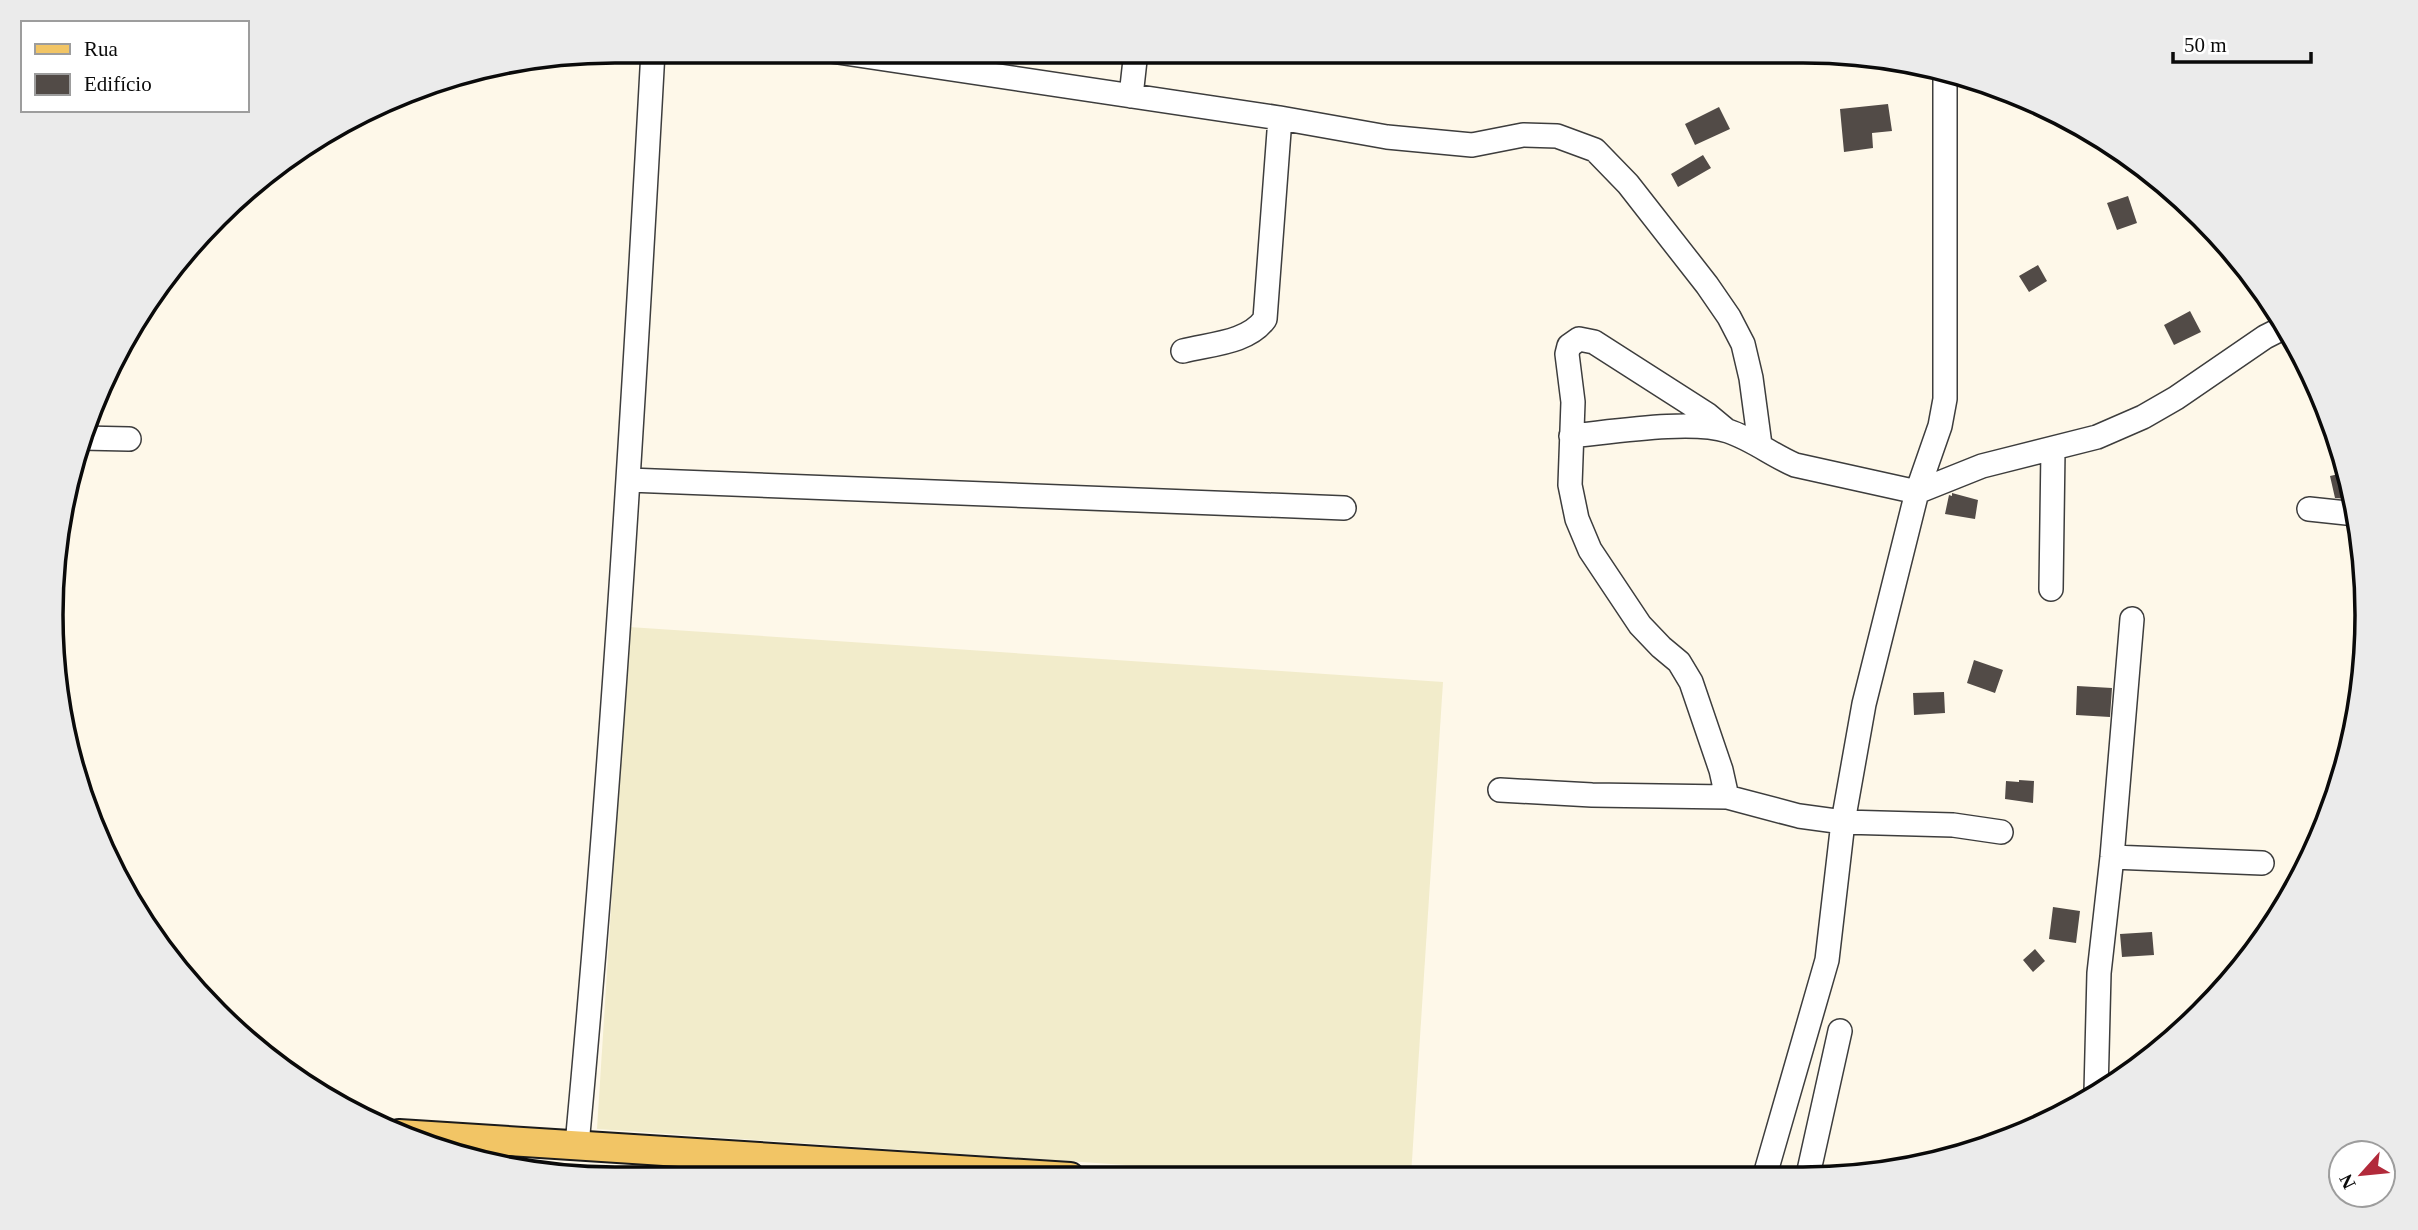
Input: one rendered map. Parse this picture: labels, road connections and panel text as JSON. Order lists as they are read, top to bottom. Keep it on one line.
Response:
{"legend":["Rua","Edifício"],"scale_bar":"50 m","north":"bottom left"}
